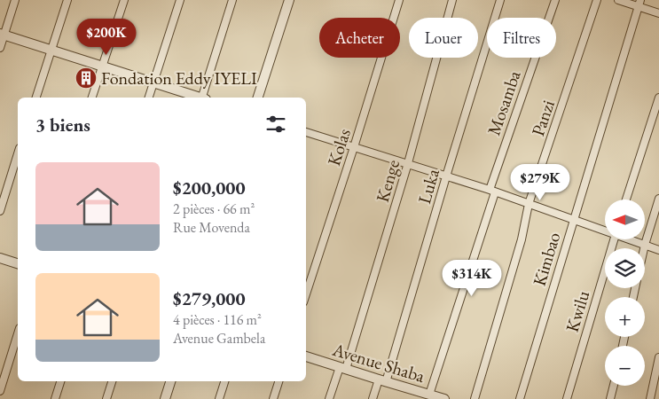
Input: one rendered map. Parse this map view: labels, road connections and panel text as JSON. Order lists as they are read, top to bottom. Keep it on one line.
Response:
{"streets":{"street":["Mosamba","Panzi","Kolas","Kenge","Luka","Kimbao","Kwilu","Avenue Shaba"]},"crossings":[["Mosamba","Avenue Shaba"],["Kenge","Avenue Shaba"],["Luka","Avenue Shaba"]],"places":{"building":["Fondation Eddy IYELI"]},"north":"left","page":{"chip":["Acheter","Louer","Filtres"],"price":["$200K","$279K","$314K"],"heading":"3 biens","list":[{"name":"$200,000","note":"2 pièces · 66 m² · Rue Movenda"},{"name":"$279,000","note":"4 pièces · 116 m² · Avenue Gambela"}],"map_buttons":["+","−"]}}
